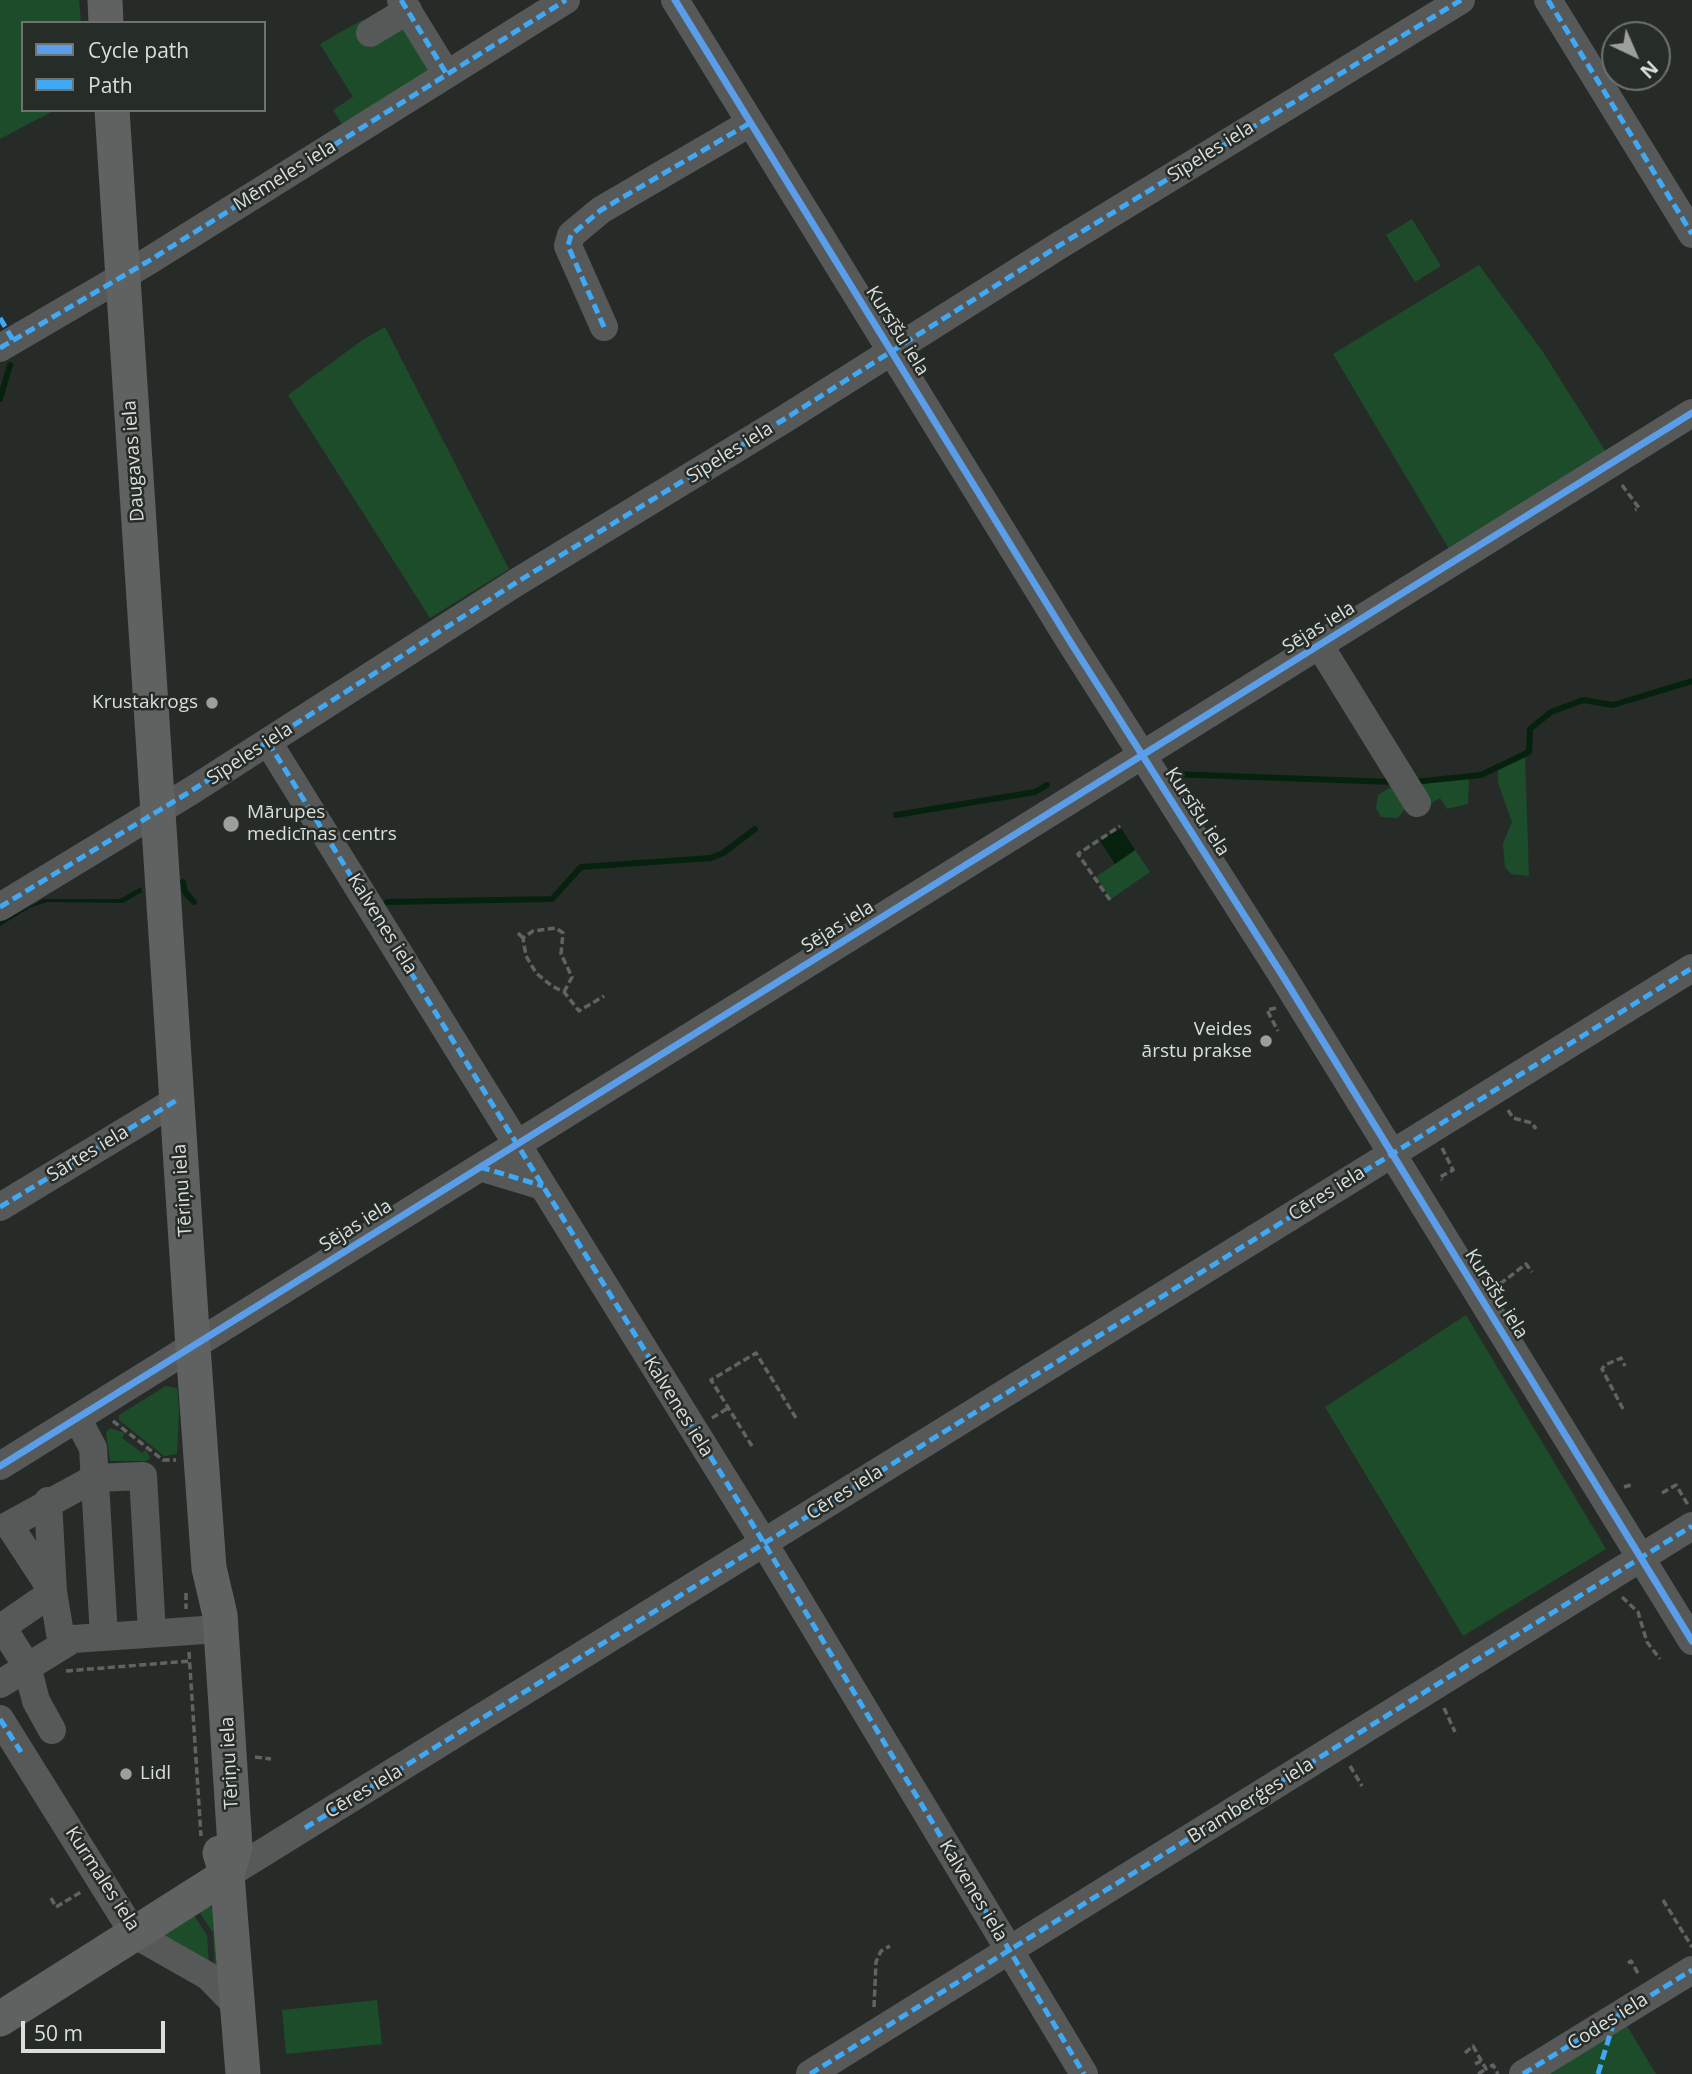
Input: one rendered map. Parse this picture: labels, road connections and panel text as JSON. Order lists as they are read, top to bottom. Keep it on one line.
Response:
{"streets":{"main road":["Daugavas iela","Tēriņu iela","Cēres iela"],"street":["Sīpeles iela","Mēmeles iela","Kursīšu iela","Sējas iela","Kalvenes iela","Sārtes iela","Bramberģes iela","Kurmales iela","Codes iela"]},"crossings":[["Sīpeles iela","Kursīšu iela"],["Sīpeles iela","Daugavas iela"],["Sīpeles iela","Kalvenes iela"],["Sīpeles iela","Tēriņu iela"],["Mēmeles iela","Daugavas iela"],["Kursīšu iela","Sējas iela"],["Kursīšu iela","Cēres iela"],["Kursīšu iela","Bramberģes iela"],["Daugavas iela","Tēriņu iela"],["Sējas iela","Kalvenes iela"],["Sējas iela","Tēriņu iela"],["Kalvenes iela","Cēres iela"],["Kalvenes iela","Bramberģes iela"],["Sārtes iela","Tēriņu iela"],["Tēriņu iela","Cēres iela"],["Tēriņu iela","Kurmales iela"],["Cēres iela","Kurmales iela"]],"places":["Krustakrogs","Mārupes medicīnas centrs","Veides ārstu prakse","Lidl"],"legend":["Cycle path","Path"],"scale_bar":"50 m","north":"bottom right"}
